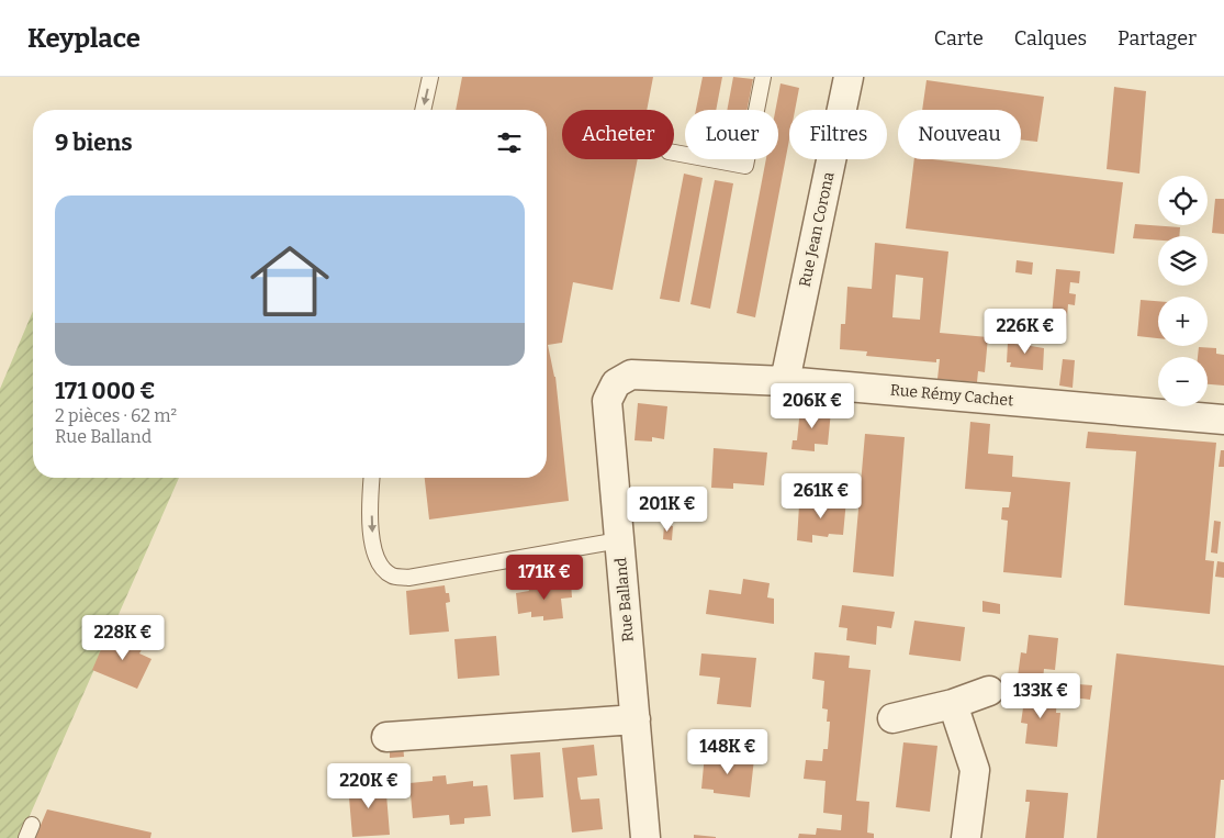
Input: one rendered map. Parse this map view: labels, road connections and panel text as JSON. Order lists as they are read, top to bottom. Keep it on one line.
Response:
{"streets":{"street":["Rue Jean Corona","Rue Rémy Cachet","Rue Balland"]},"crossings":[["Rue Jean Corona","Rue Rémy Cachet"],["Rue Rémy Cachet","Rue Balland"]],"page":{"header":"Keyplace","nav":["Carte","Calques","Partager"],"chip":["Acheter","Louer","Filtres","Nouveau"],"heading":"9 biens","map_buttons":["+","−"],"list":[{"name":"171 000 €","note":"2 pièces · 62 m² · Rue Balland"}],"price":["226K €","206K €","261K €","201K €","171K €","228K €","133K €","148K €","220K €"]}}
